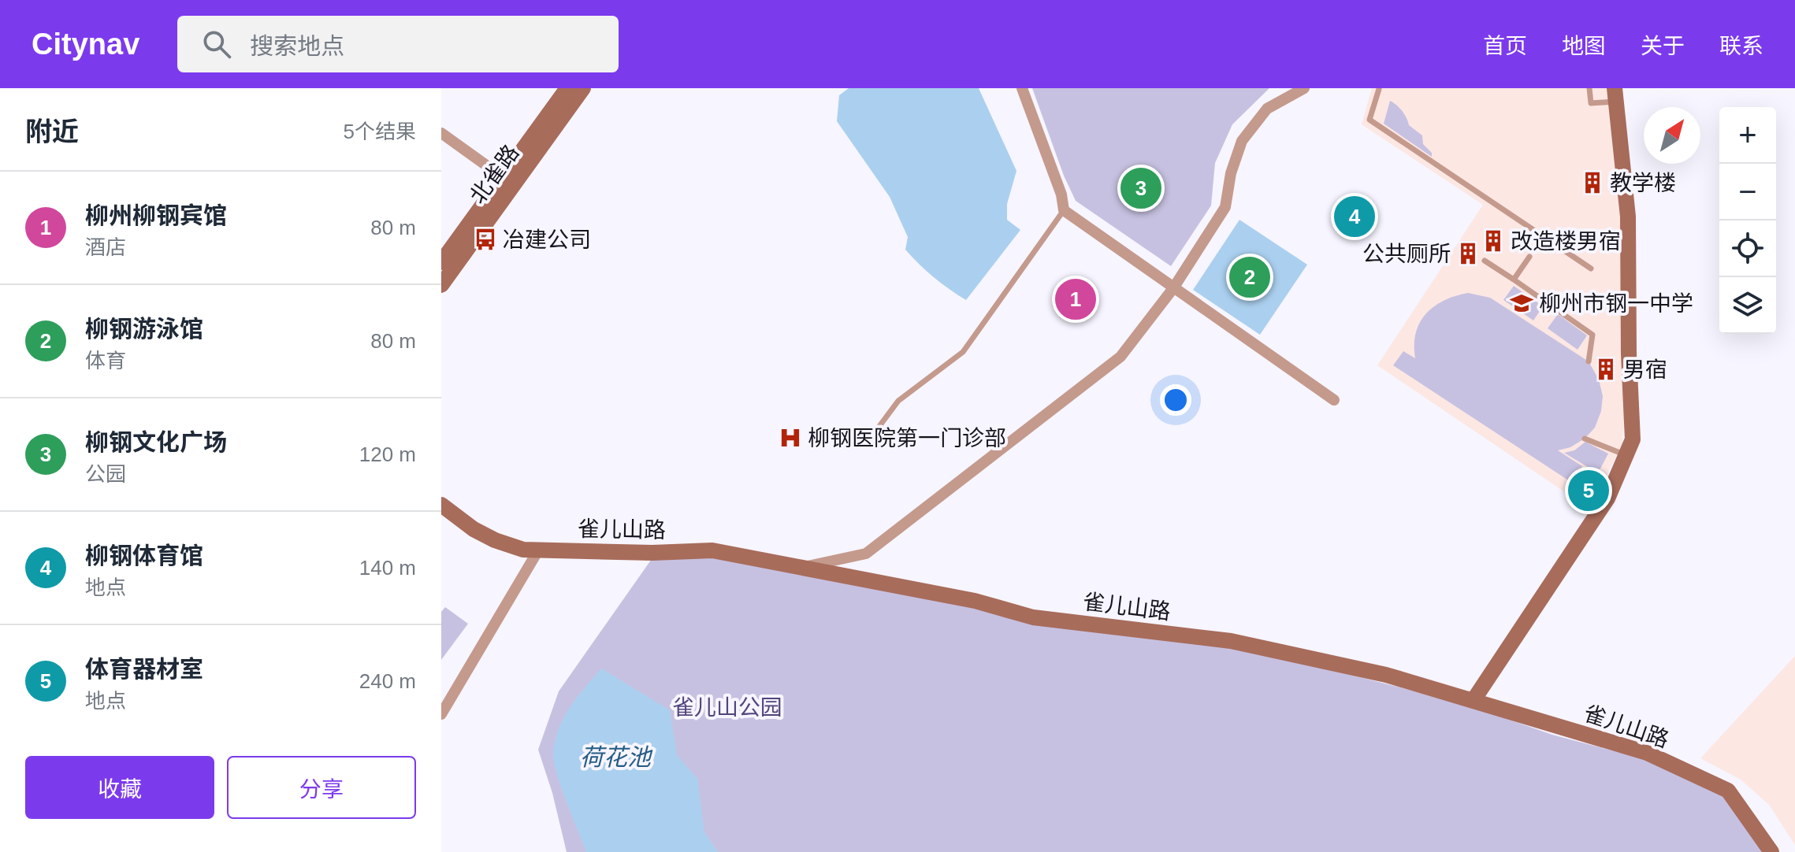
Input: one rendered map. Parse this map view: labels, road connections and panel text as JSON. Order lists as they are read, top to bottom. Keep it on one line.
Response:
{"streets":{"street":["北雀路","雀儿山路"]},"water":["荷花池"],"parks":["雀儿山公园"],"places":{"building":["教学楼","改造楼男宿","公共厕所","男宿"],"bus stop":["冶建公司"],"school or university":["柳州市钢一中学"],"hospital":["柳钢医院第一门诊部"]},"north":"top right","page":{"header":"Citynav","search":"搜索地点","nav":["首页","地图","关于","联系"],"heading":["附近","5个结果"],"map_buttons":["+","−"],"pins":["3","4","2","1","5"],"list":[{"mark":"1","name":"柳州柳钢宾馆","note":"酒店","value":"80 m"},{"mark":"2","name":"柳钢游泳馆","note":"体育","value":"80 m"},{"mark":"3","name":"柳钢文化广场","note":"公园","value":"120 m"},{"mark":"4","name":"柳钢体育馆","note":"地点","value":"140 m"},{"mark":"5","name":"体育器材室","note":"地点","value":"240 m"}],"buttons":["收藏","分享"]}}
